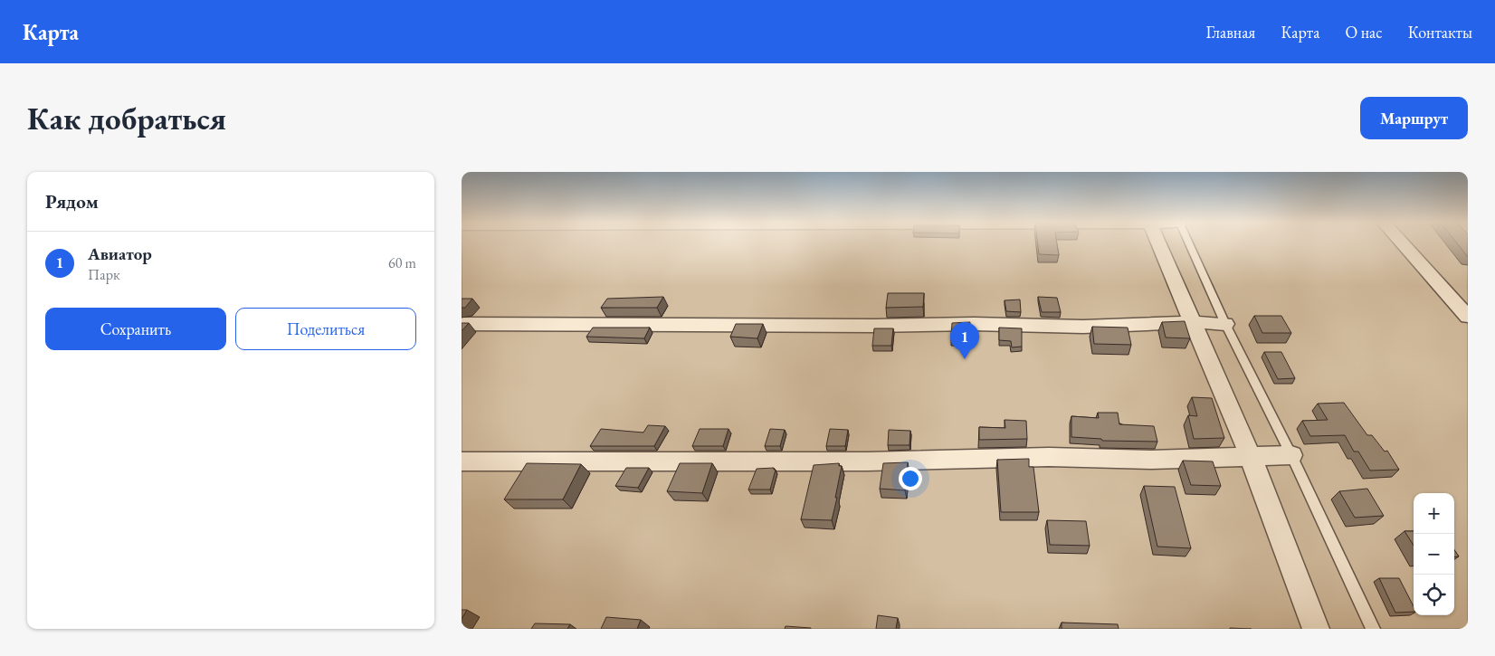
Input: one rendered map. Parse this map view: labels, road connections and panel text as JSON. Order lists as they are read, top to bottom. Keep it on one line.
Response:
{"page":{"header":"Карта","nav":["Главная","Карта","О нас","Контакты"],"buttons":["Маршрут",["Сохранить","Поделиться"]],"title":"Как добраться","heading":"Рядом","list":[{"mark":"1","name":"Авиатор","note":"Парк","value":"60 m"}],"pins":"1","map_buttons":["+","−"]}}
